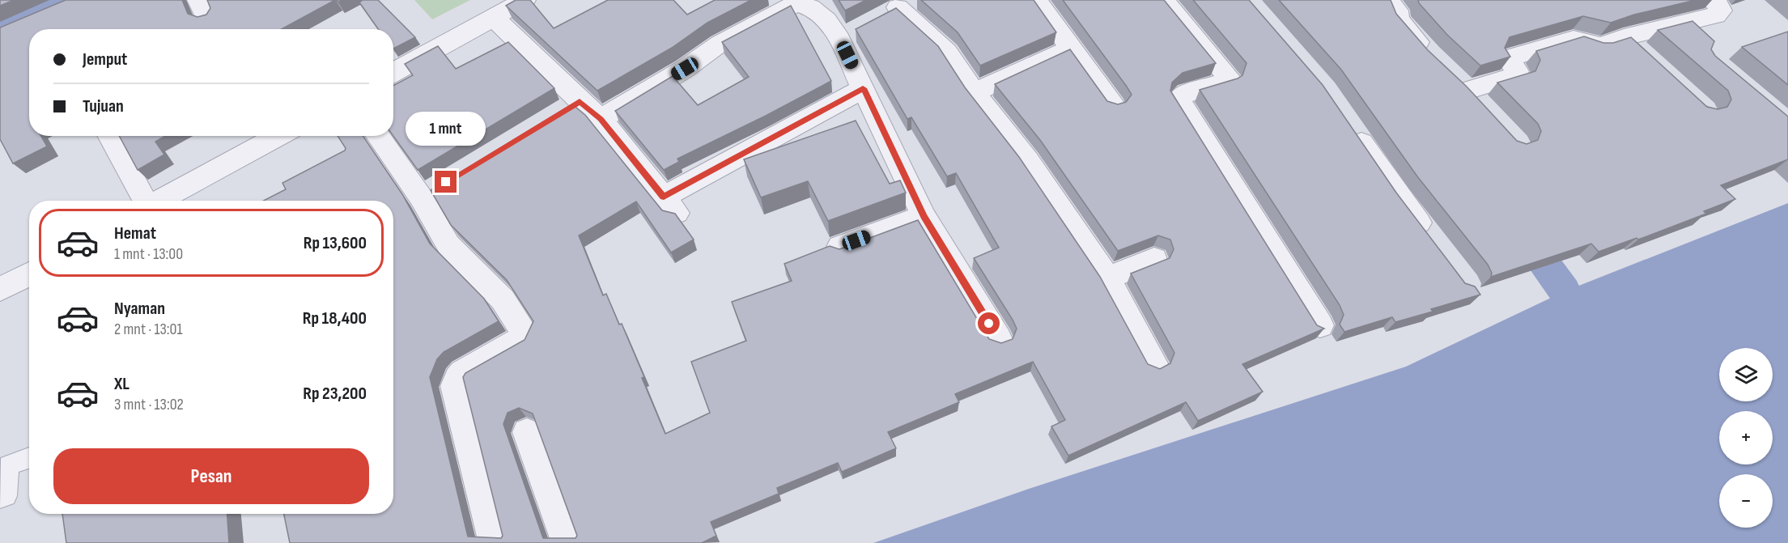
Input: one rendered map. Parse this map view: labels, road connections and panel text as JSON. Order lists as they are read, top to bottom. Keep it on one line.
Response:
{"page":{"banner":["Jemput","Tujuan"],"bubble":"1 mnt","list":[{"name":"Hemat","note":"1 mnt · 13:00","value":"Rp 13,600"},{"name":"Nyaman","note":"2 mnt · 13:01","value":"Rp 18,400"},{"name":"XL","note":"3 mnt · 13:02","value":"Rp 23,200"}],"map_buttons":["+","−"],"buttons":"Pesan"}}
